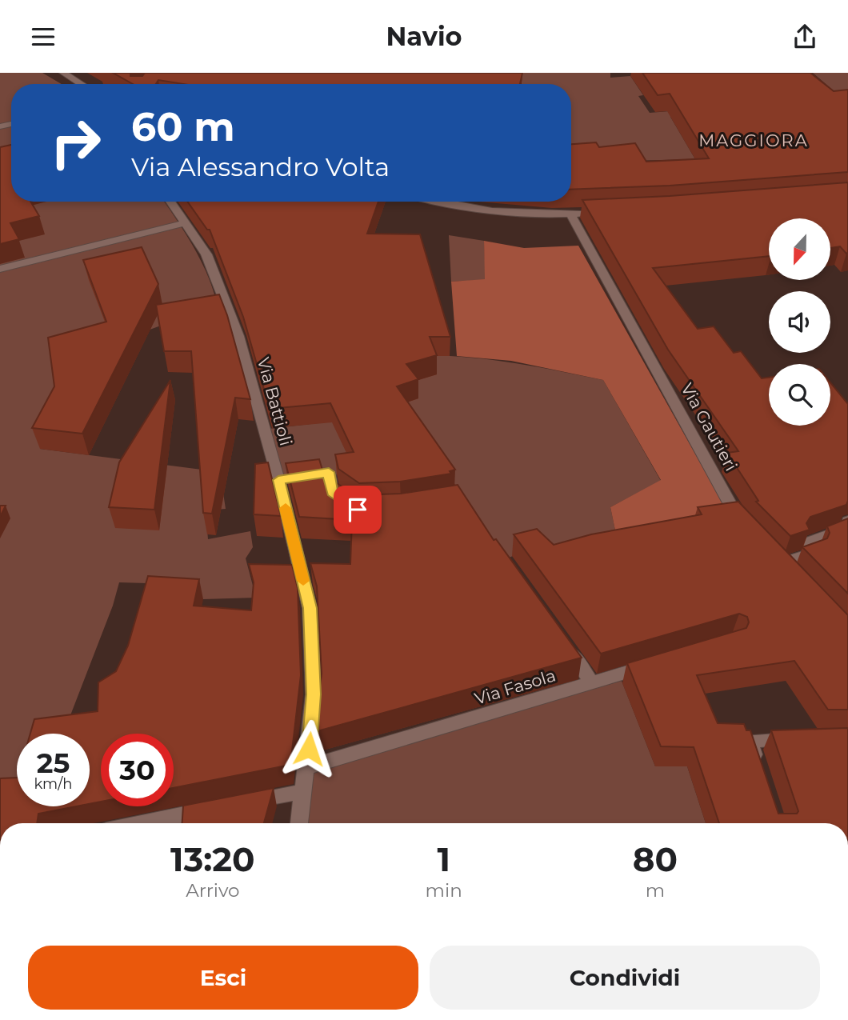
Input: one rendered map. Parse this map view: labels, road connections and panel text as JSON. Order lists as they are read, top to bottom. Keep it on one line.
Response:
{"streets":{"street":["Via Battioli","Via Gautieri","Via Fasola"]},"crossings":[["Via Battioli","Via Fasola"]],"districts":["MAGGIORA"],"north":"bottom","page":{"header":"Navio","turn":["60 m","Via Alessandro Volta"],"speed":"25 km/h","limit":"30","eta":["13:20","Arrivo","1","min","80","m"],"buttons":["Esci","Condividi"]}}
